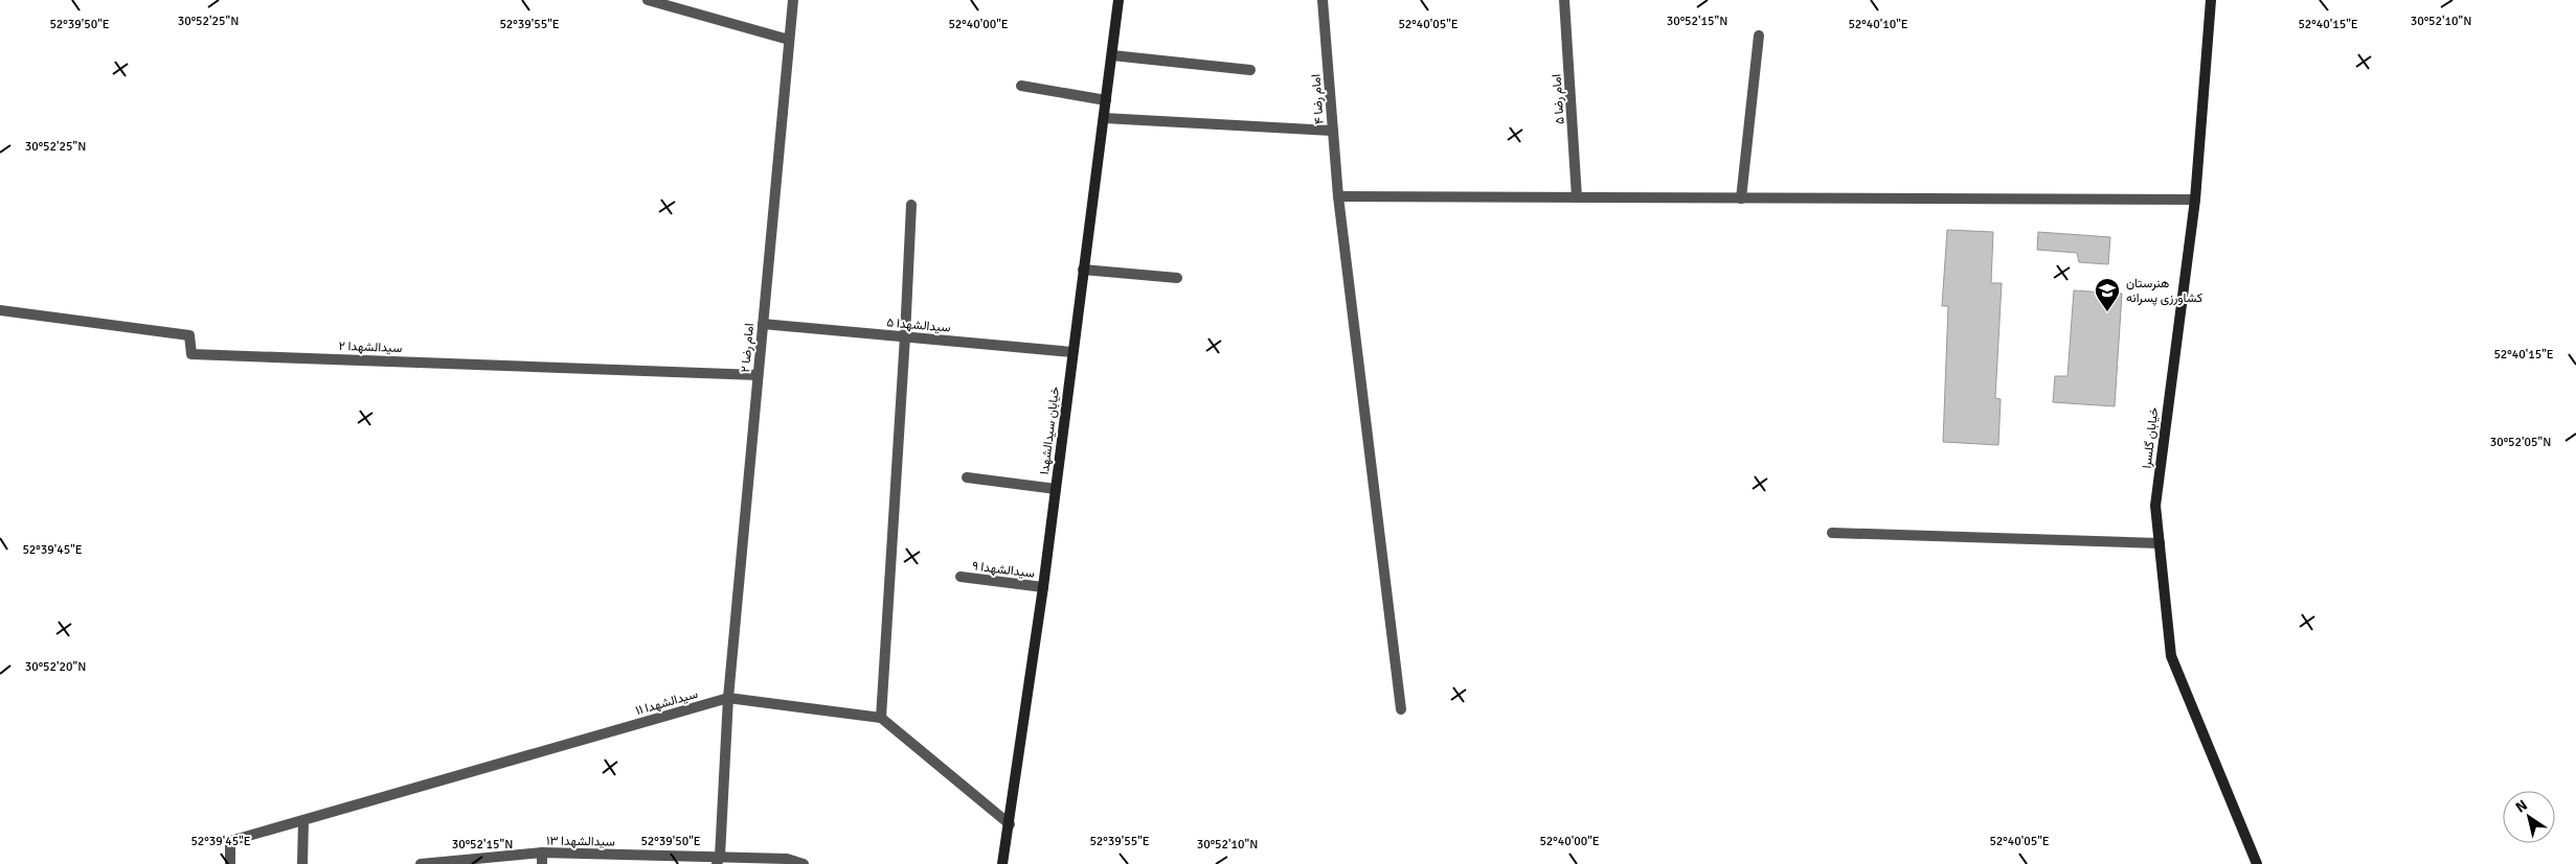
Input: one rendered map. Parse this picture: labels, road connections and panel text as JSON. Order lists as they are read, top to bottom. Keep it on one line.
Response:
{"streets":{"street":["امام رضا ۴","امام رضا ۵","سیدالشهدا ۵","سیدالشهدا ۲","امام رضا ۲","خیابان سیدالشهدا","خیابان گلسرا","سیدالشهدا ۹","سیدالشهدا ۱۱","سیدالشهدا ۱۳"]},"crossings":[["سیدالشهدا ۵","امام رضا ۲"],["سیدالشهدا ۵","خیابان سیدالشهدا"],["سیدالشهدا ۲","امام رضا ۲"],["امام رضا ۲","سیدالشهدا ۱۱"],["امام رضا ۲","سیدالشهدا ۱۳"],["خیابان سیدالشهدا","سیدالشهدا ۹"]],"places":{"school or university":["هنرستان کشاورزی پسرانه"]},"north":"top left","coordinates":["30°52'25\"N","30°52'15\"N","30°52'10\"N","52°39'50\"E","52°39'55\"E","52°40'00\"E","52°40'05\"E","52°40'10\"E","52°40'15\"E","30°52'05\"N","52°39'45\"E","30°52'20\"N"]}
